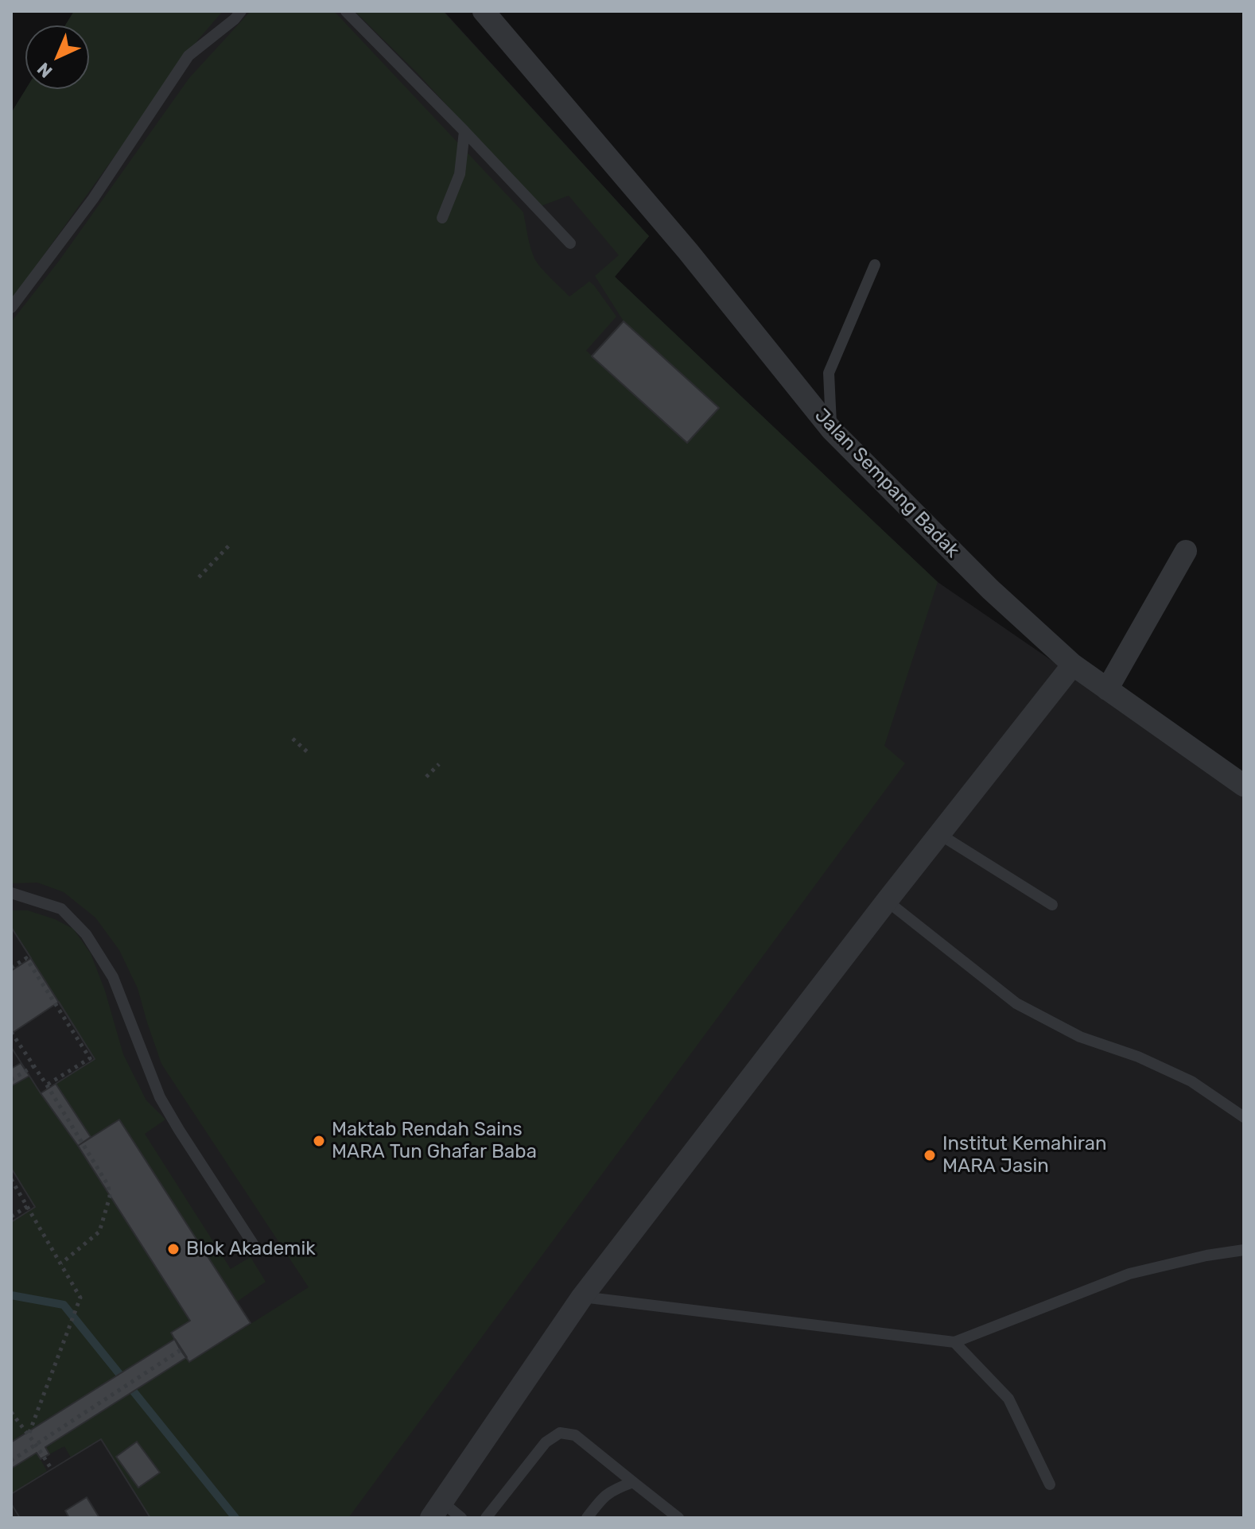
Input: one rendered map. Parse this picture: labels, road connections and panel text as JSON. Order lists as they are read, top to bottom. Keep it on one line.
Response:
{"streets":{"street":["Jalan Sempang Badak"]},"places":["Maktab Rendah Sains MARA Tun Ghafar Baba","Institut Kemahiran MARA Jasin","Blok Akademik"],"north":"bottom left"}
